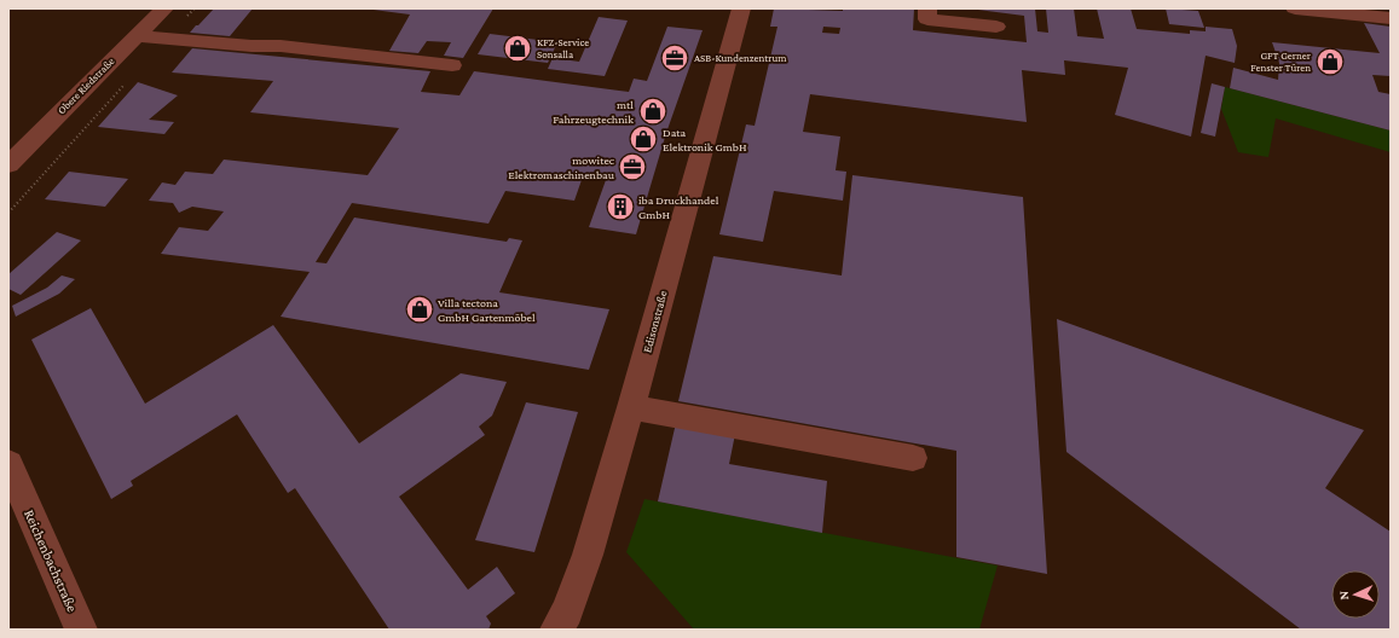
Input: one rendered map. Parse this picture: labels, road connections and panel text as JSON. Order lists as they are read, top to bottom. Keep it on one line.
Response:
{"streets":{"street":["Obere Riedstraße","Edisonstraße","Reichenbachstraße"]},"places":{"shop":["KFZ-Service Sonsalla","GFT Gerner Fenster Türen","mtl Fahrzeugtechnik","Data Elektronik GmbH","Villa tectona GmbH Gartenmöbel"],"office":["ASB-Kundenzentrum","mowitec Elektromaschinenbau"],"building":["iba Druckhandel GmbH"]},"north":"left"}
